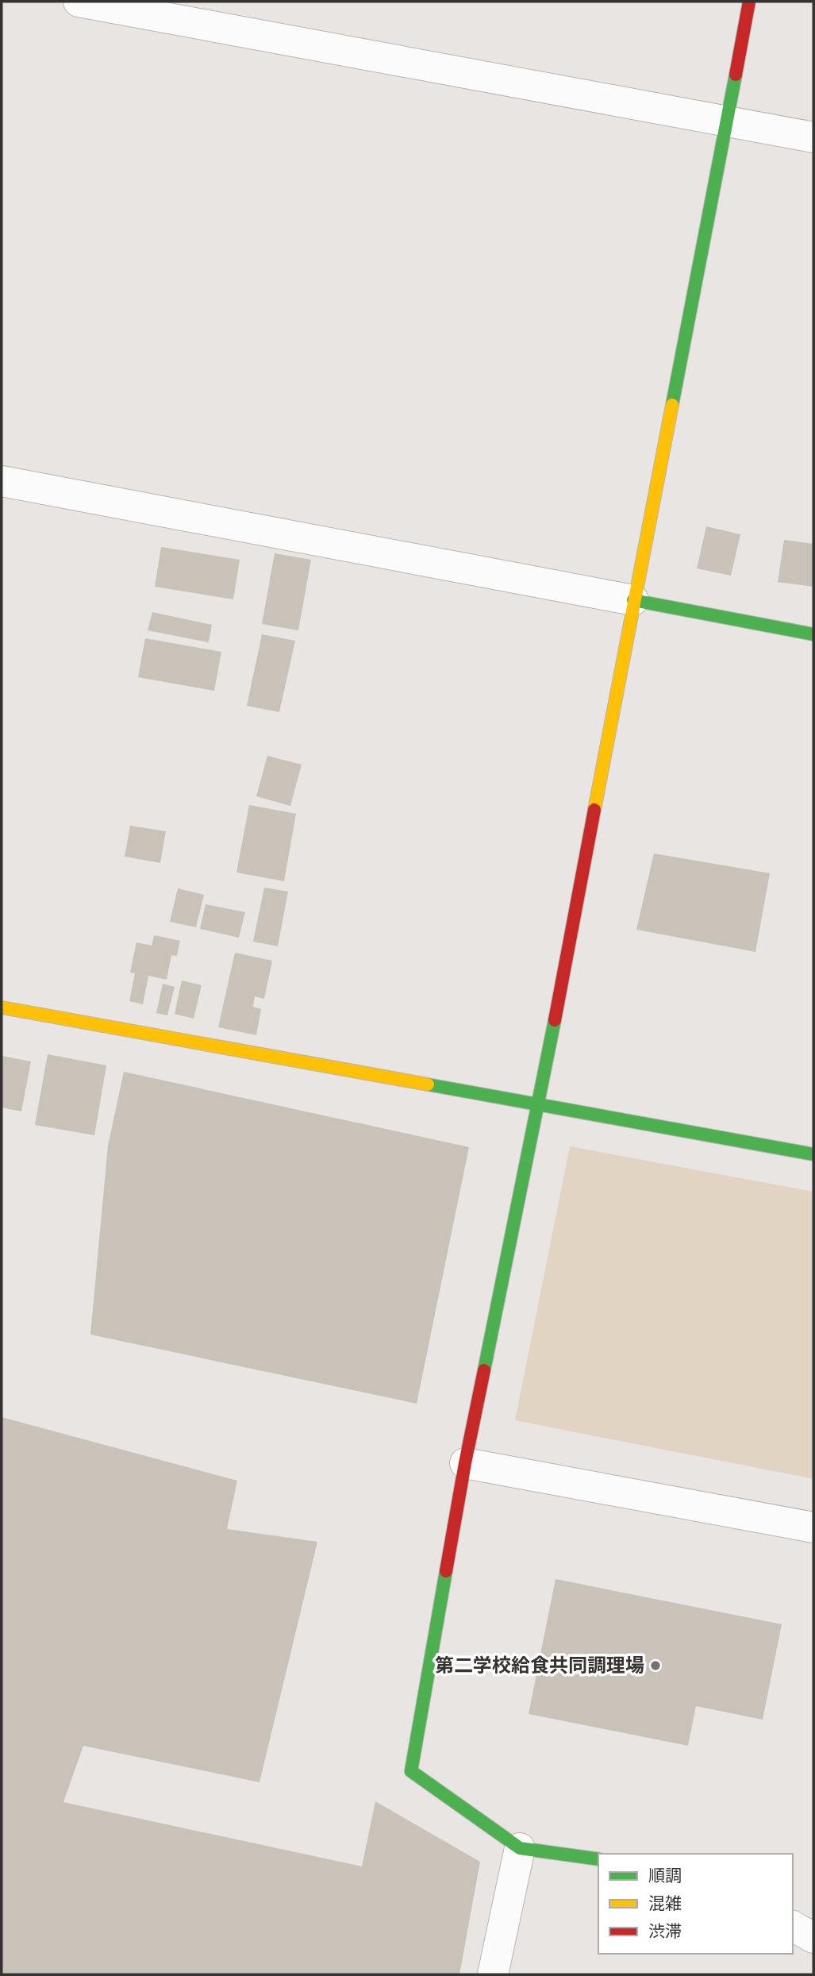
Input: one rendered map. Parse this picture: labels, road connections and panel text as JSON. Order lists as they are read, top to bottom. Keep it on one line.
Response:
{"places":["第二学校給食共同調理場"],"legend":["順調","混雑","渋滞"]}
